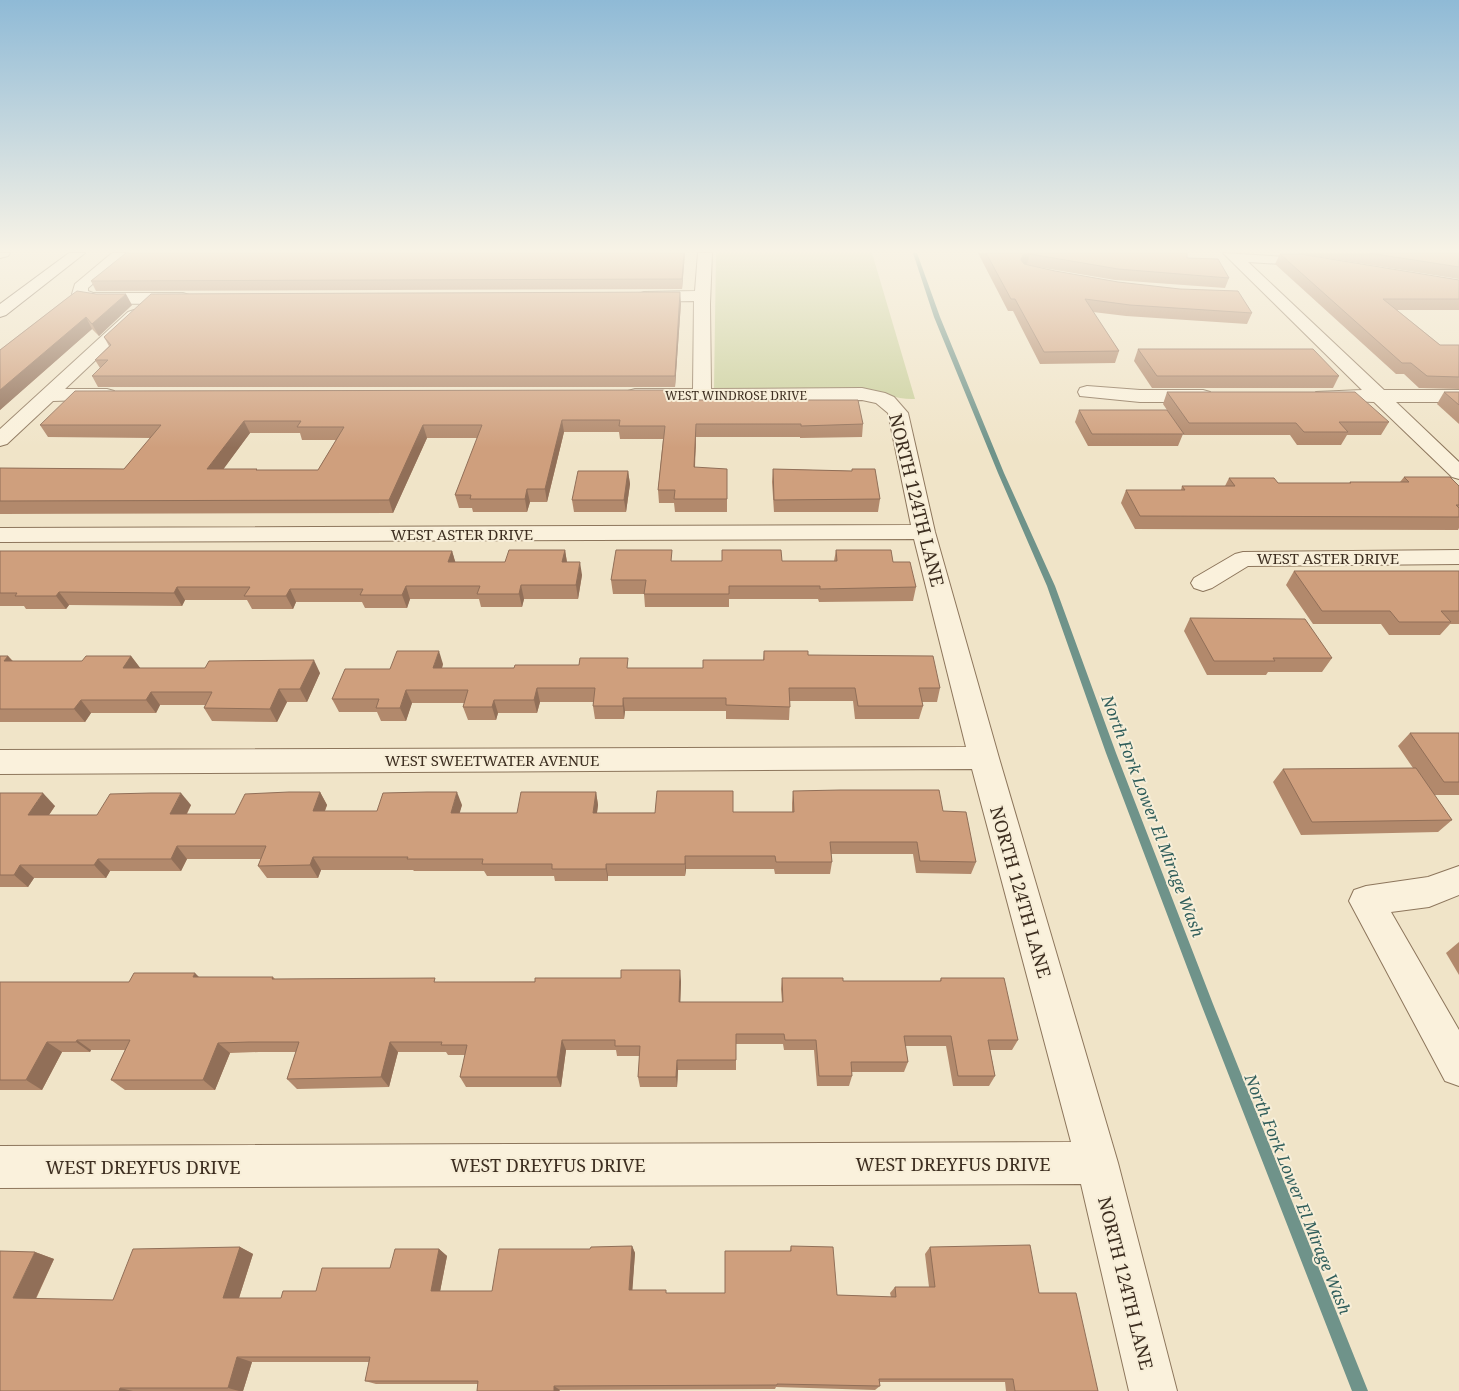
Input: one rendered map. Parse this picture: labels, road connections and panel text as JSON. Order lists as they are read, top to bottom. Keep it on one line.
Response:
{"streets":{"street":["WEST WINDROSE DRIVE","NORTH 124TH LANE","WEST ASTER DRIVE","WEST SWEETWATER AVENUE","WEST DREYFUS DRIVE"]},"crossings":[["WEST WINDROSE DRIVE","NORTH 124TH LANE"],["NORTH 124TH LANE","WEST ASTER DRIVE"],["NORTH 124TH LANE","WEST SWEETWATER AVENUE"],["NORTH 124TH LANE","WEST DREYFUS DRIVE"]],"water":["North Fork Lower El Mirage Wash"]}
